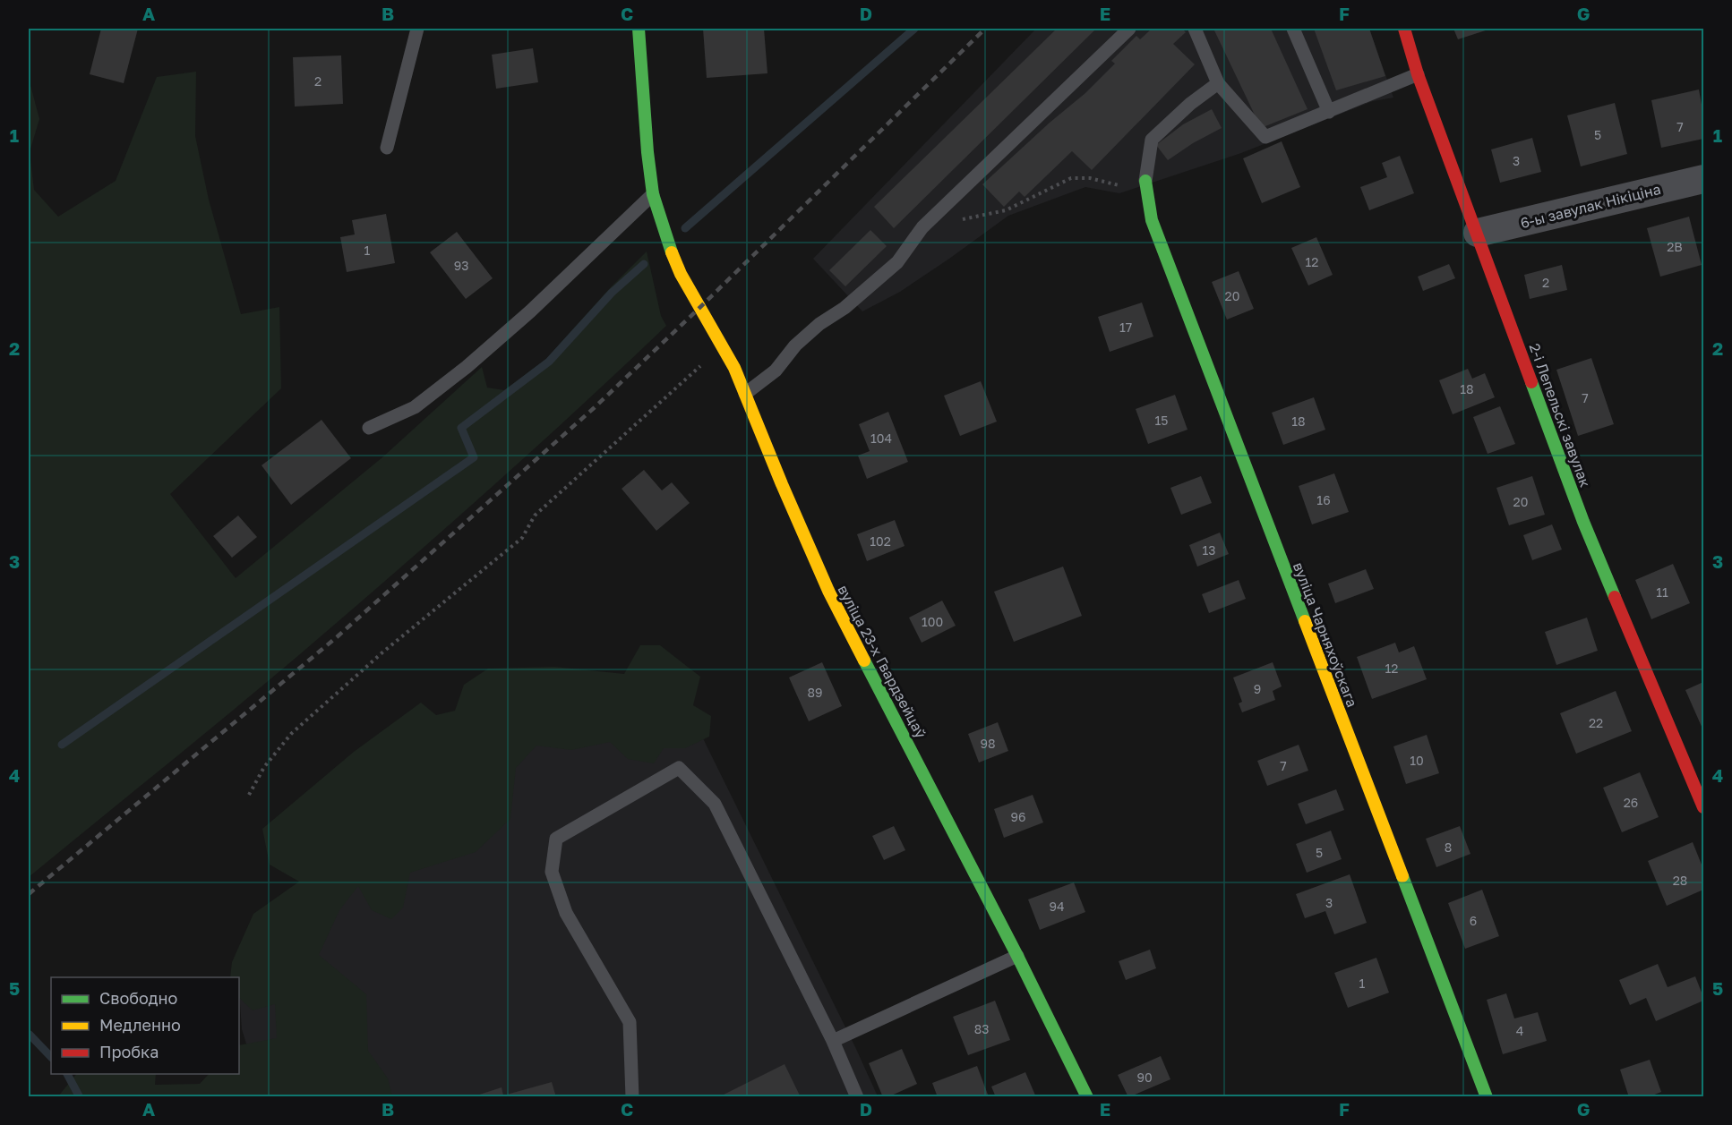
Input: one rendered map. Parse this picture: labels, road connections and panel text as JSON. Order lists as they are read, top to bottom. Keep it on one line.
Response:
{"streets":{"street":["6-ы завулак Нікіціна","2-і Лепельскі завулак","вуліца Чарняхоўскага","вуліца 23-х Гвардзейцаў"]},"crossings":[["6-ы завулак Нікіціна","2-і Лепельскі завулак"]],"house_numbers":["2","7","5","3","2В","1","12","93","2","20","17","18","7","15","18","104","16","20","102","13","11","100","12","9","89","22","98","10","7","26","96","8","5","28","3","94","6","1","83","4","90"],"legend":["Свободно","Медленно","Пробка"],"grid":{"columns":["A","B","C","D","E","F","G"],"rows":["1","2","3","4","5"]}}
